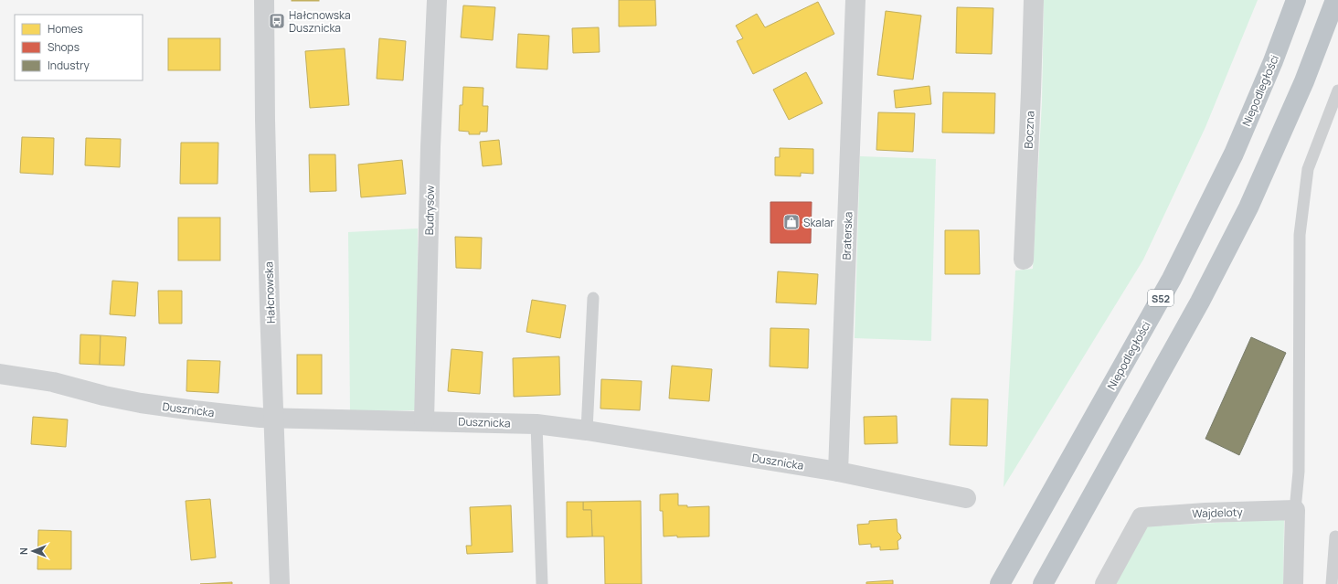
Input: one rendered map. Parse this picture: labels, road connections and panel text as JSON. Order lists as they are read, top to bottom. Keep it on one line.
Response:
{"streets":{"highway":["Niepodległości","S52"],"street":["Boczna","Budrysów","Braterska","Hałcnowska","Dusznicka","Wajdeloty"]},"crossings":[["Budrysów","Dusznicka"],["Braterska","Dusznicka"],["Hałcnowska","Dusznicka"]],"places":{"bus stop":["Hałcnowska Dusznicka"],"shop":["Skalar"]},"legend":["Homes","Shops","Industry"],"north":"left"}
